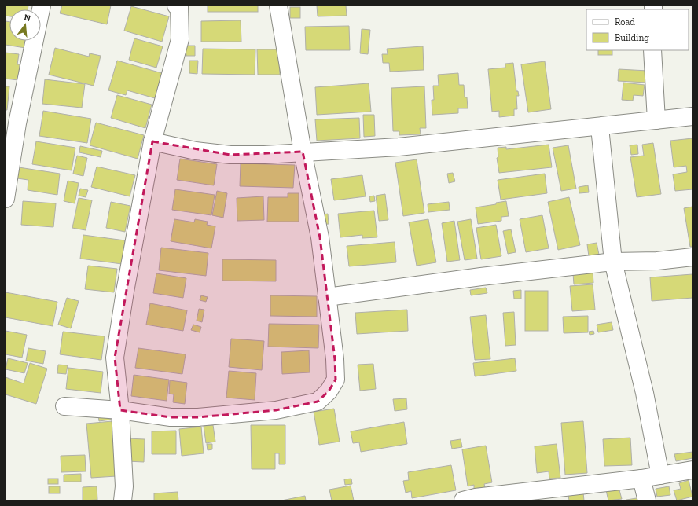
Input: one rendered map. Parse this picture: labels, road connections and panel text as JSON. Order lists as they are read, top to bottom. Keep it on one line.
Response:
{"legend":["Road","Building"],"north":"top"}
